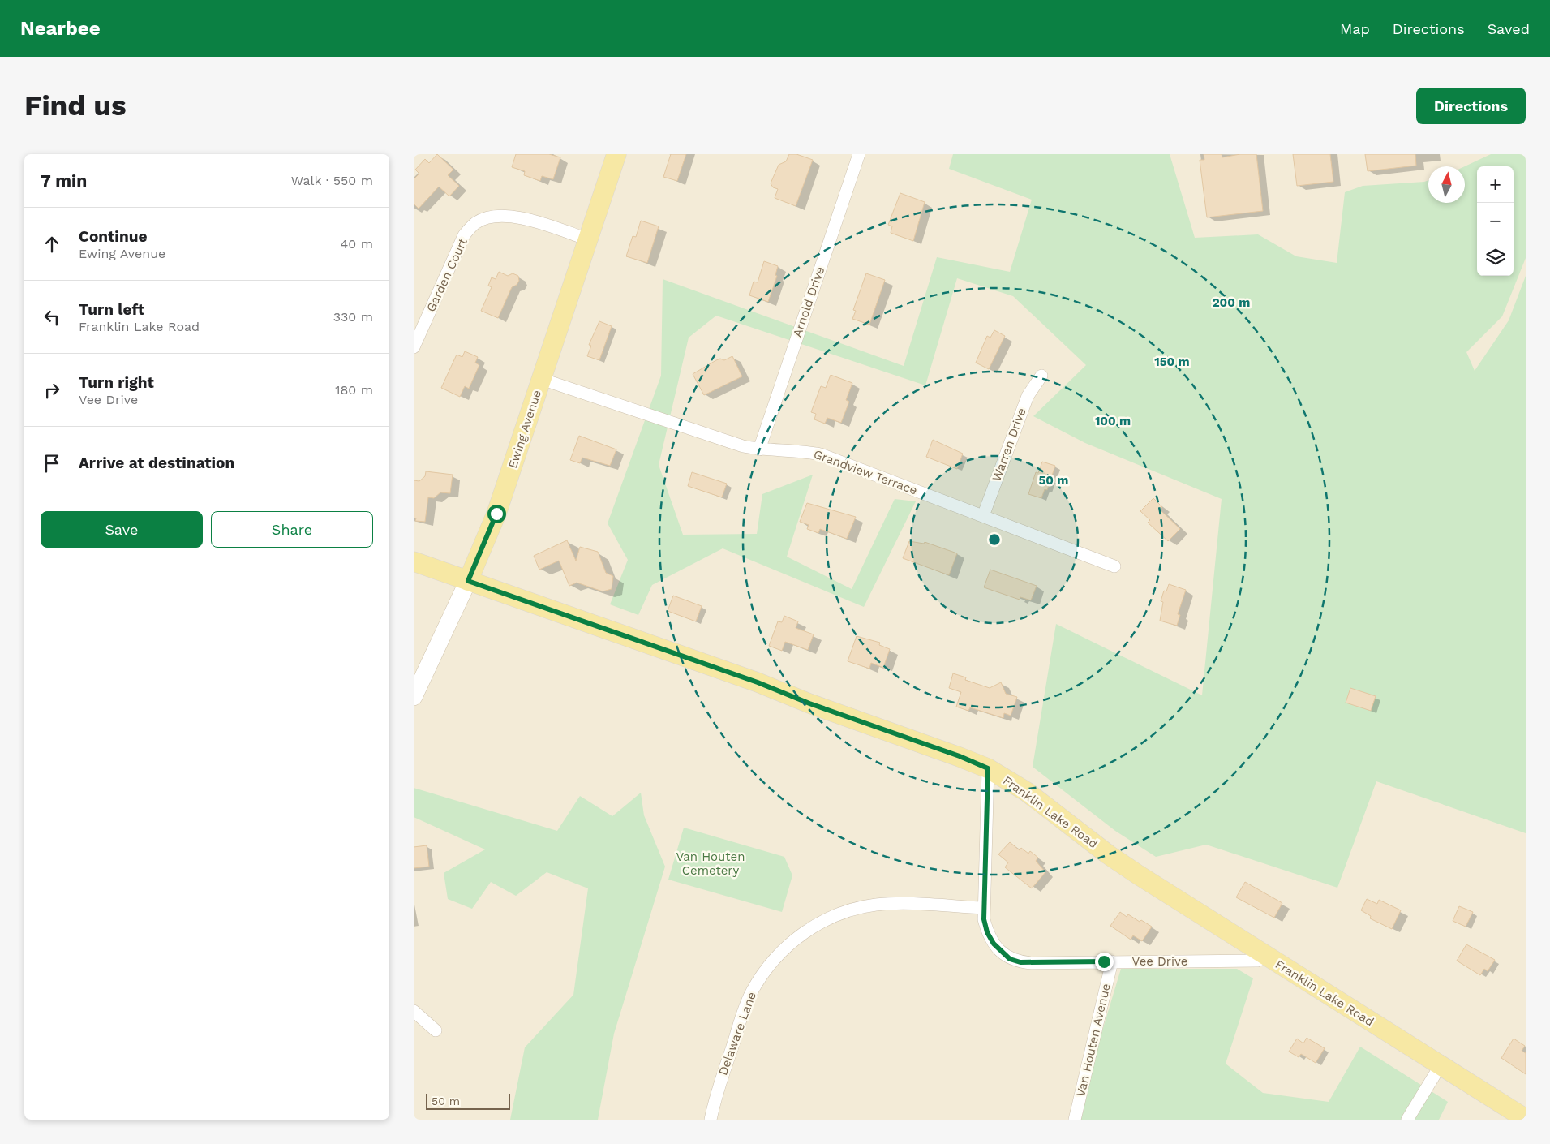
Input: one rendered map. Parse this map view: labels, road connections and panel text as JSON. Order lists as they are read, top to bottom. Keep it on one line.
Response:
{"streets":{"main road":["Ewing Avenue","Franklin Lake Road"],"street":["Garden Court","Arnold Drive","Warren Drive","Grandview Terrace","Vee Drive","Delaware Lane","Van Houten Avenue"]},"crossings":[["Garden Court","Ewing Avenue"],["Arnold Drive","Grandview Terrace"],["Ewing Avenue","Grandview Terrace"],["Ewing Avenue","Franklin Lake Road"],["Warren Drive","Grandview Terrace"],["Franklin Lake Road","Vee Drive"],["Vee Drive","Delaware Lane"],["Vee Drive","Van Houten Avenue"]],"parks":["Van Houten Cemetery"],"scale_bar":"50 m","north":"top","page":{"header":"Nearbee","nav":["Map","Directions","Saved"],"buttons":["Directions",["Save","Share"]],"title":"Find us","heading":["7 min","Walk · 550 m"],"map_buttons":["+","−"],"list":[["Continue","Ewing Avenue","40 m"],["Turn left","Franklin Lake Road","330 m"],["Turn right","Vee Drive","180 m"],"Arrive at destination"],"scale":"50 m"},"rings":["200 m","150 m","100 m","50 m"]}
